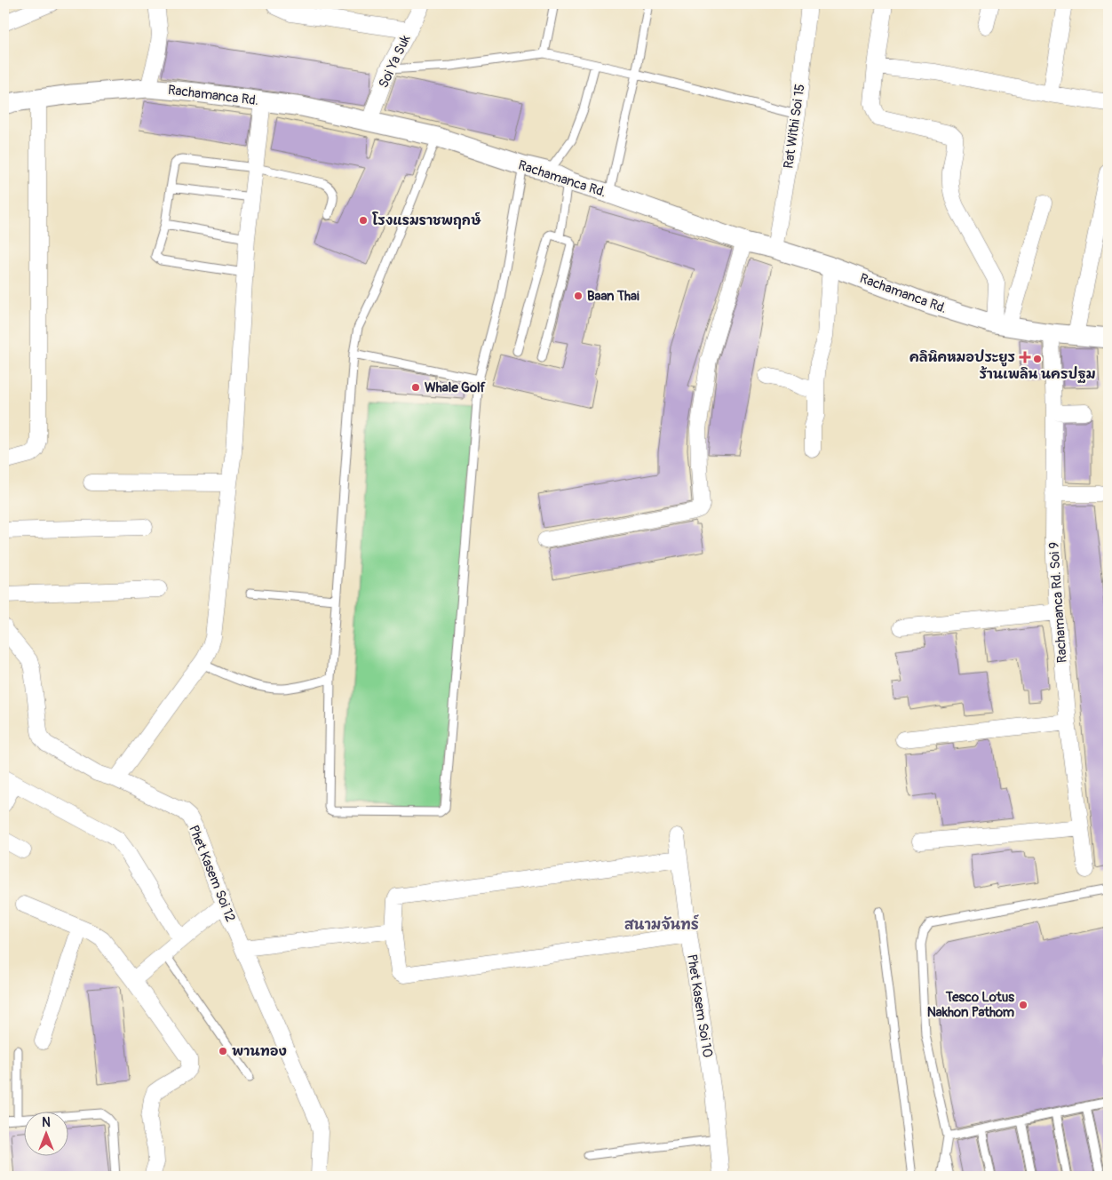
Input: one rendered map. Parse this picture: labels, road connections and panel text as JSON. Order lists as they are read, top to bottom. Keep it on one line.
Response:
{"streets":{"street":["Soi Ya Suk","Rachamanca Rd.","Rat Withi Soi 15","Rachamanca Rd. Soi 9","Phet Kasem Soi 12","Phet Kasem Soi 10"]},"crossings":[["Soi Ya Suk","Rachamanca Rd."],["Rachamanca Rd.","Rat Withi Soi 15"],["Rachamanca Rd.","Rachamanca Rd. Soi 9"]],"districts":["สนามจันทร์"],"places":{"other":["โรงแรมราชพฤกษ์","Baan Thai","ร้านเพลิน นครปฐม","Whale Golf","Tesco Lotus Nakhon Pathom","พานทอง"],"health":["คลินิคหมอประยูร"]},"north":"top"}
